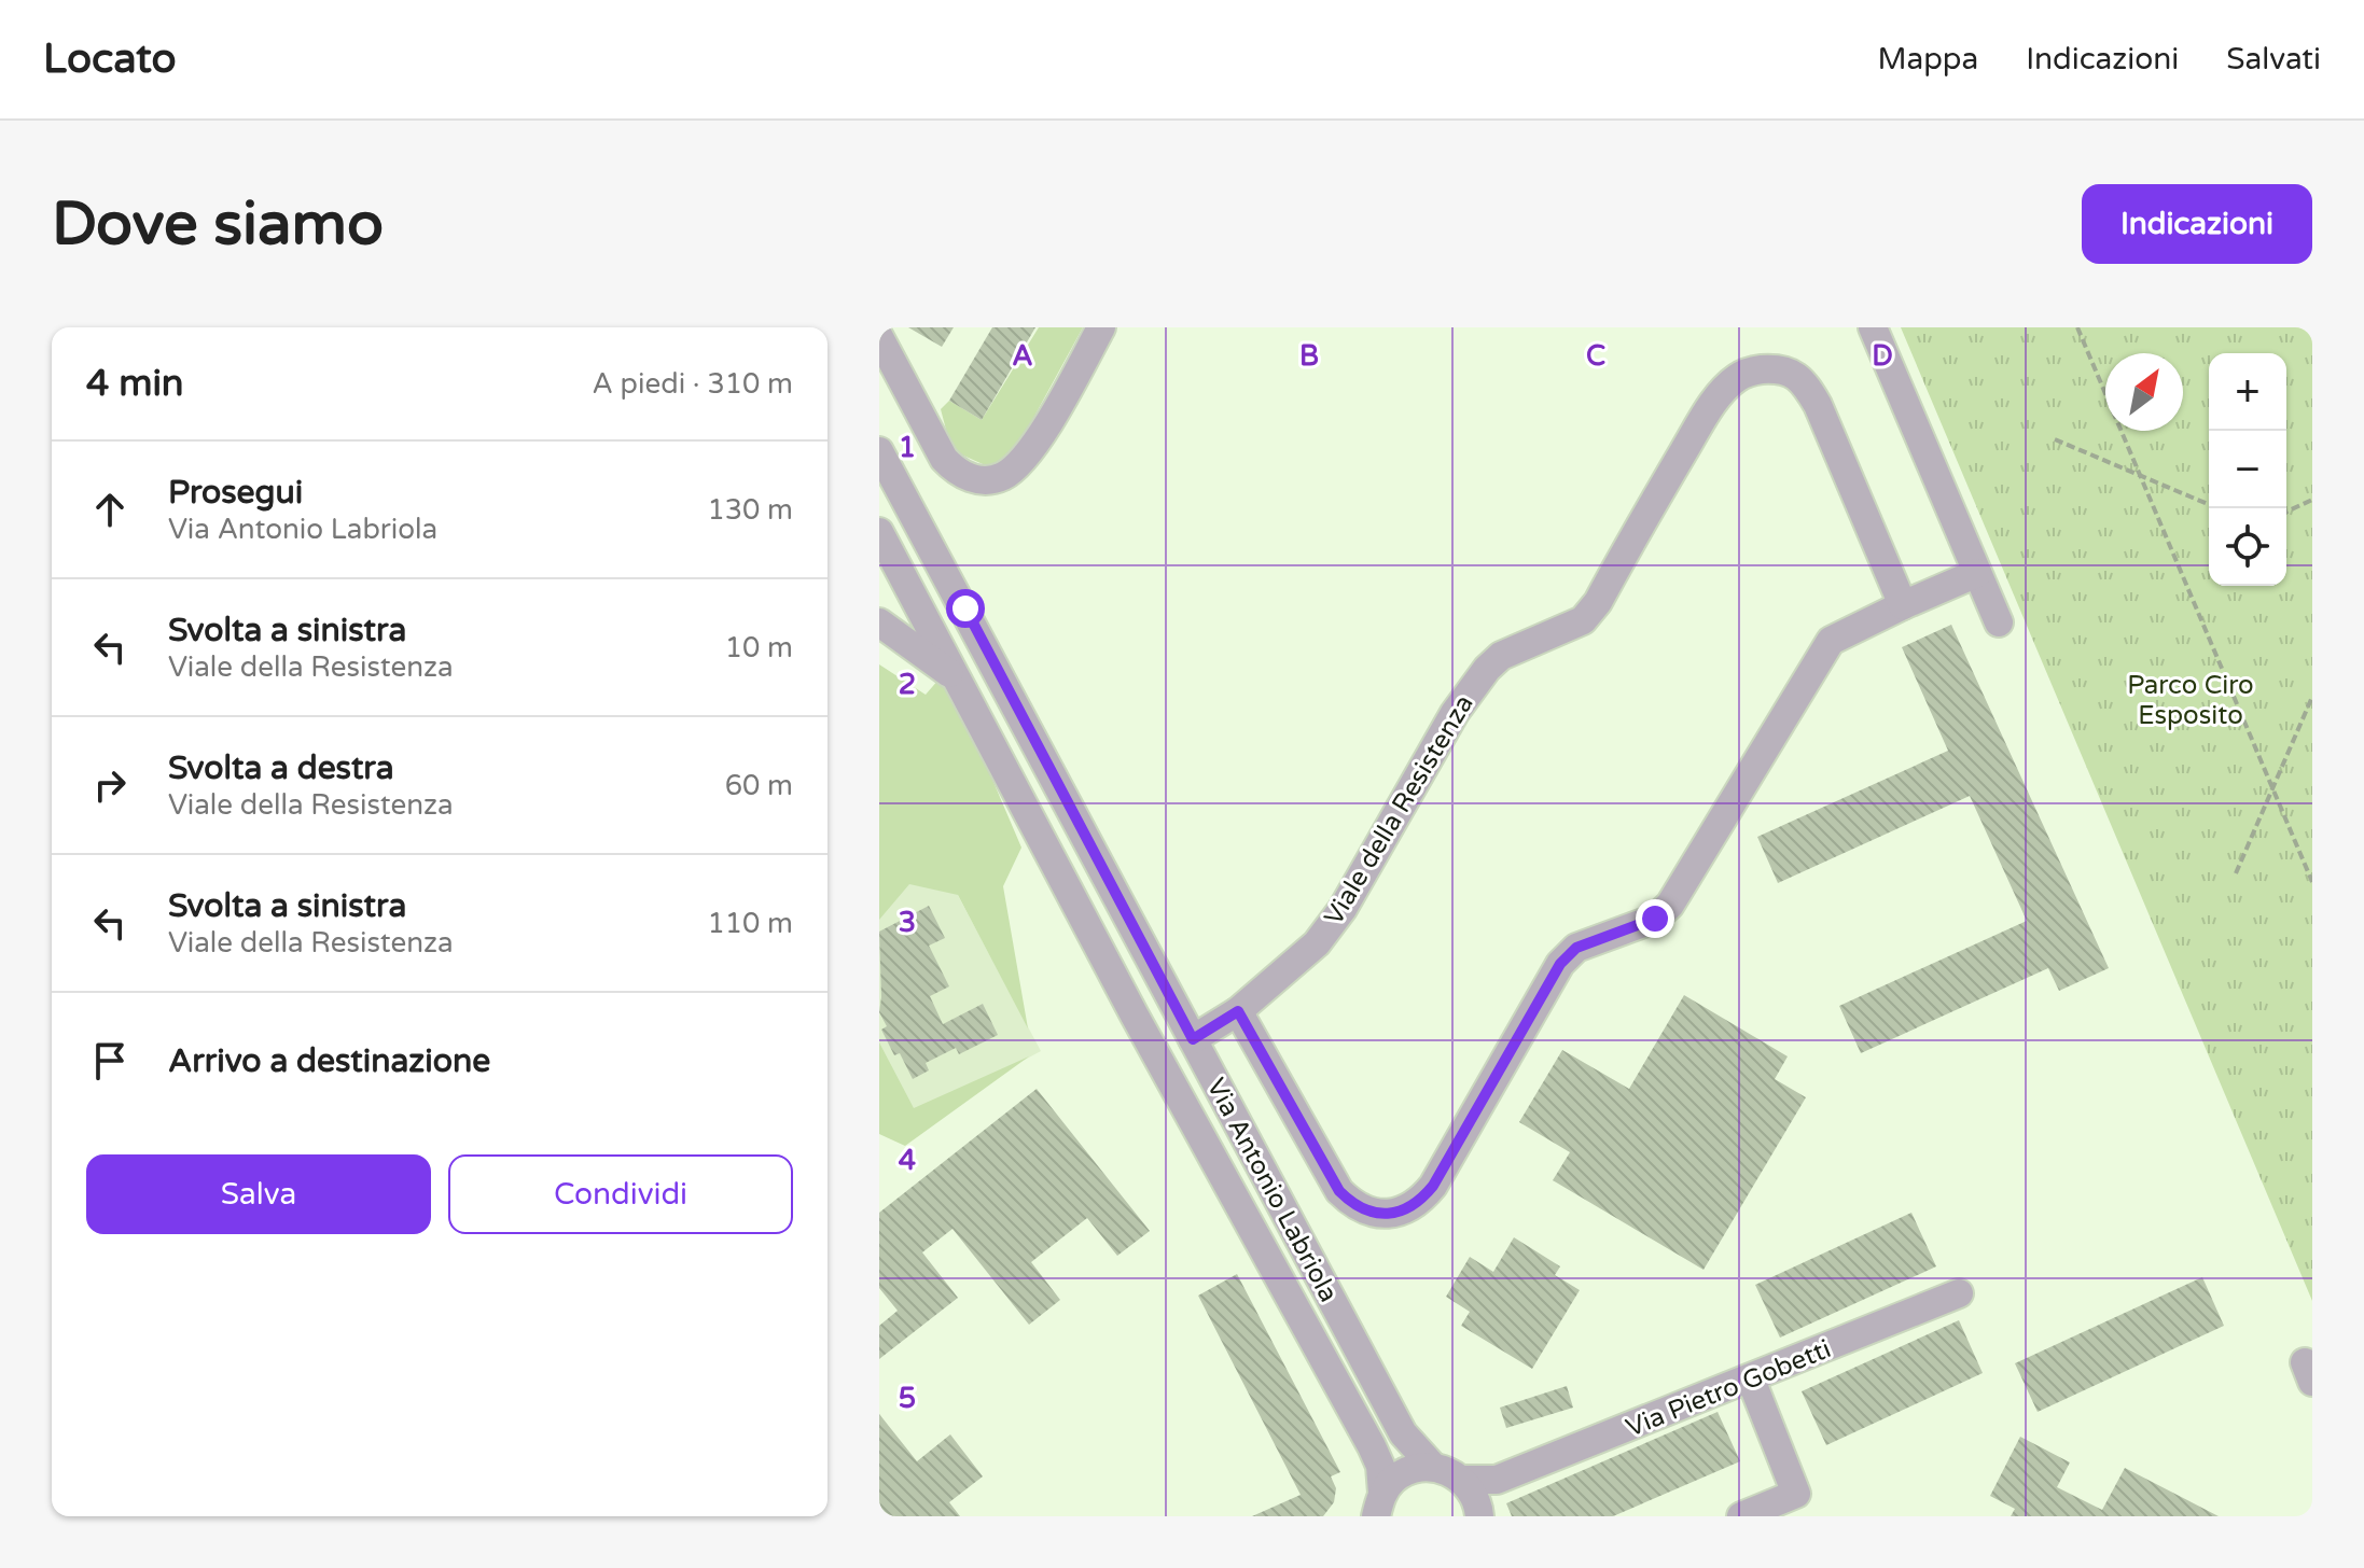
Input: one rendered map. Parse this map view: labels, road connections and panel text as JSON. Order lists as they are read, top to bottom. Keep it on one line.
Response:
{"streets":{"street":["Viale della Resistenza","Via Antonio Labriola","Via Pietro Gobetti"]},"crossings":[["Viale della Resistenza","Via Antonio Labriola"]],"parks":["Parco Ciro Esposito"],"north":"top right","page":{"header":"Locato","nav":["Mappa","Indicazioni","Salvati"],"buttons":["Indicazioni",["Salva","Condividi"]],"title":"Dove siamo","heading":["4 min","A piedi · 310 m"],"map_buttons":["+","−"],"list":[["Prosegui","Via Antonio Labriola","130 m"],["Svolta a sinistra","Viale della Resistenza","10 m"],["Svolta a destra","Viale della Resistenza","60 m"],["Svolta a sinistra","Viale della Resistenza","110 m"],"Arrivo a destinazione"]},"grid":{"columns":["A","B","C","D"],"rows":["1","2","3","4","5"]}}
